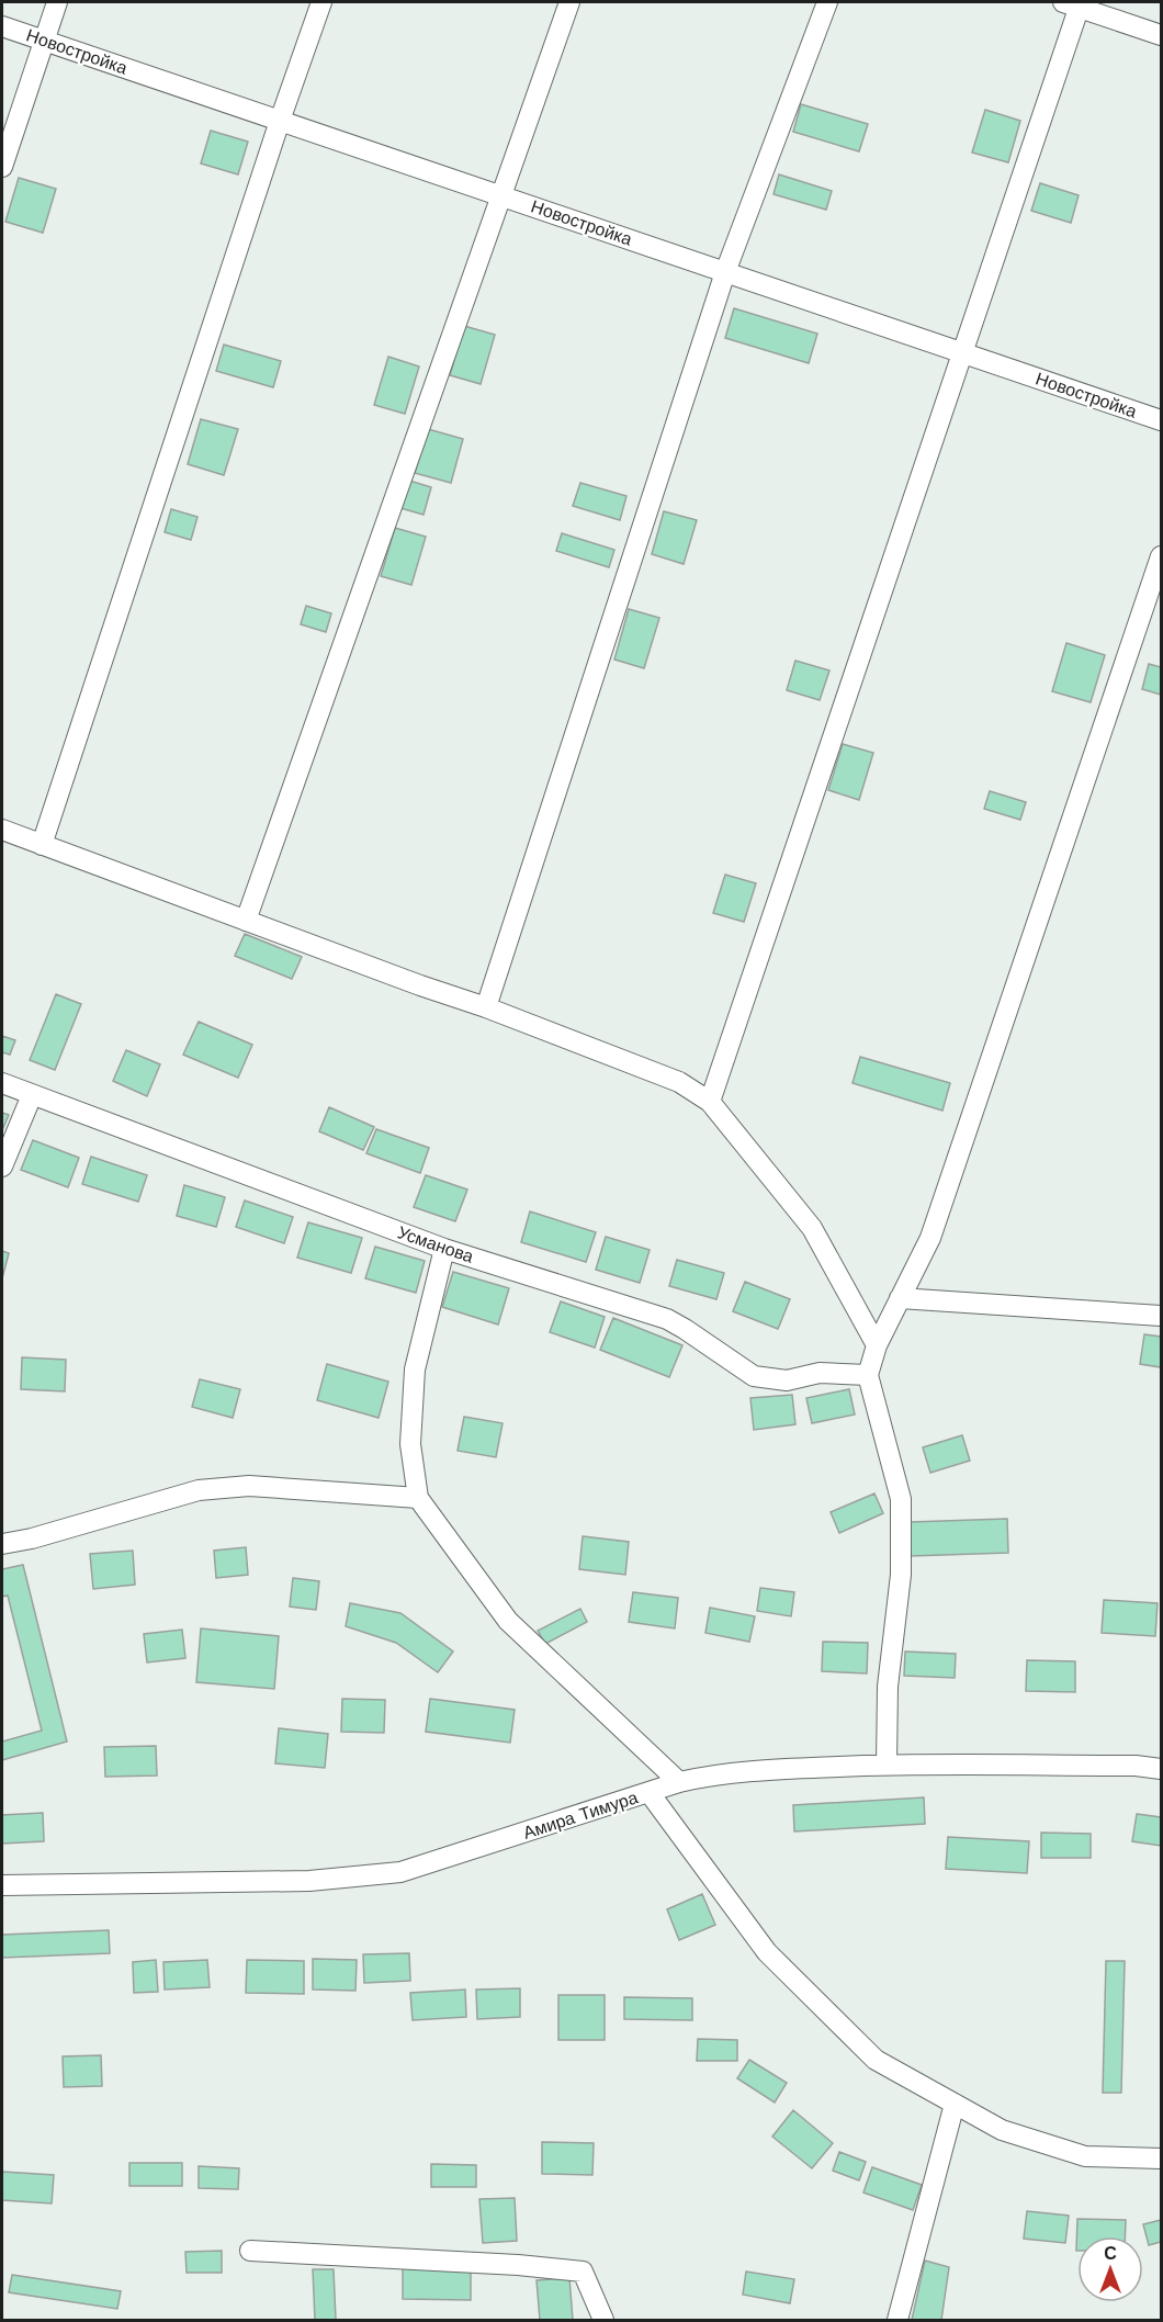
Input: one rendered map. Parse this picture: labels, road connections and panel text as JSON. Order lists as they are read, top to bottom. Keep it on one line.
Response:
{"streets":{"street":["Новостройка","Усманова","Амира Тимура"]},"north":"top"}
